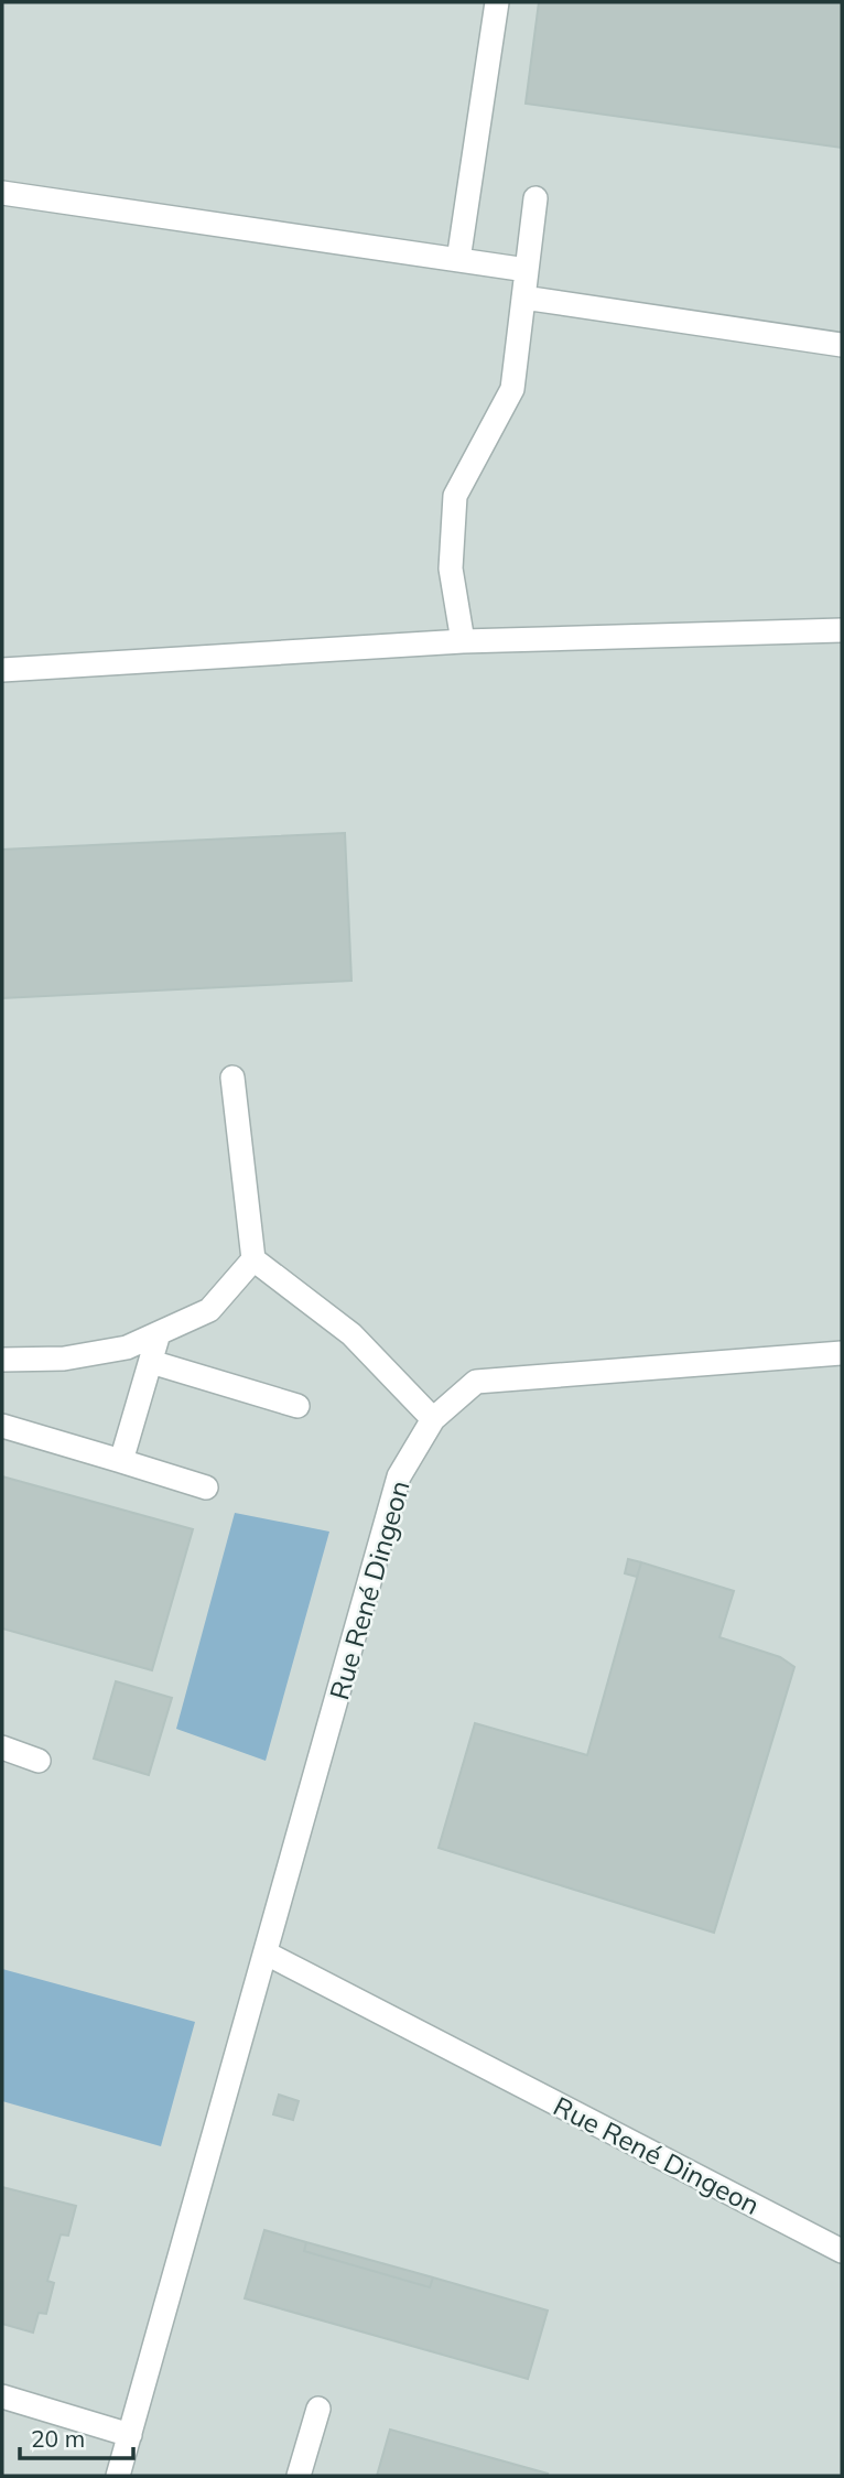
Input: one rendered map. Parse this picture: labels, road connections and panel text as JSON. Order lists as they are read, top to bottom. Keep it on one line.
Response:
{"streets":{"street":["Rue René Dingeon"]},"scale_bar":"20 m"}
